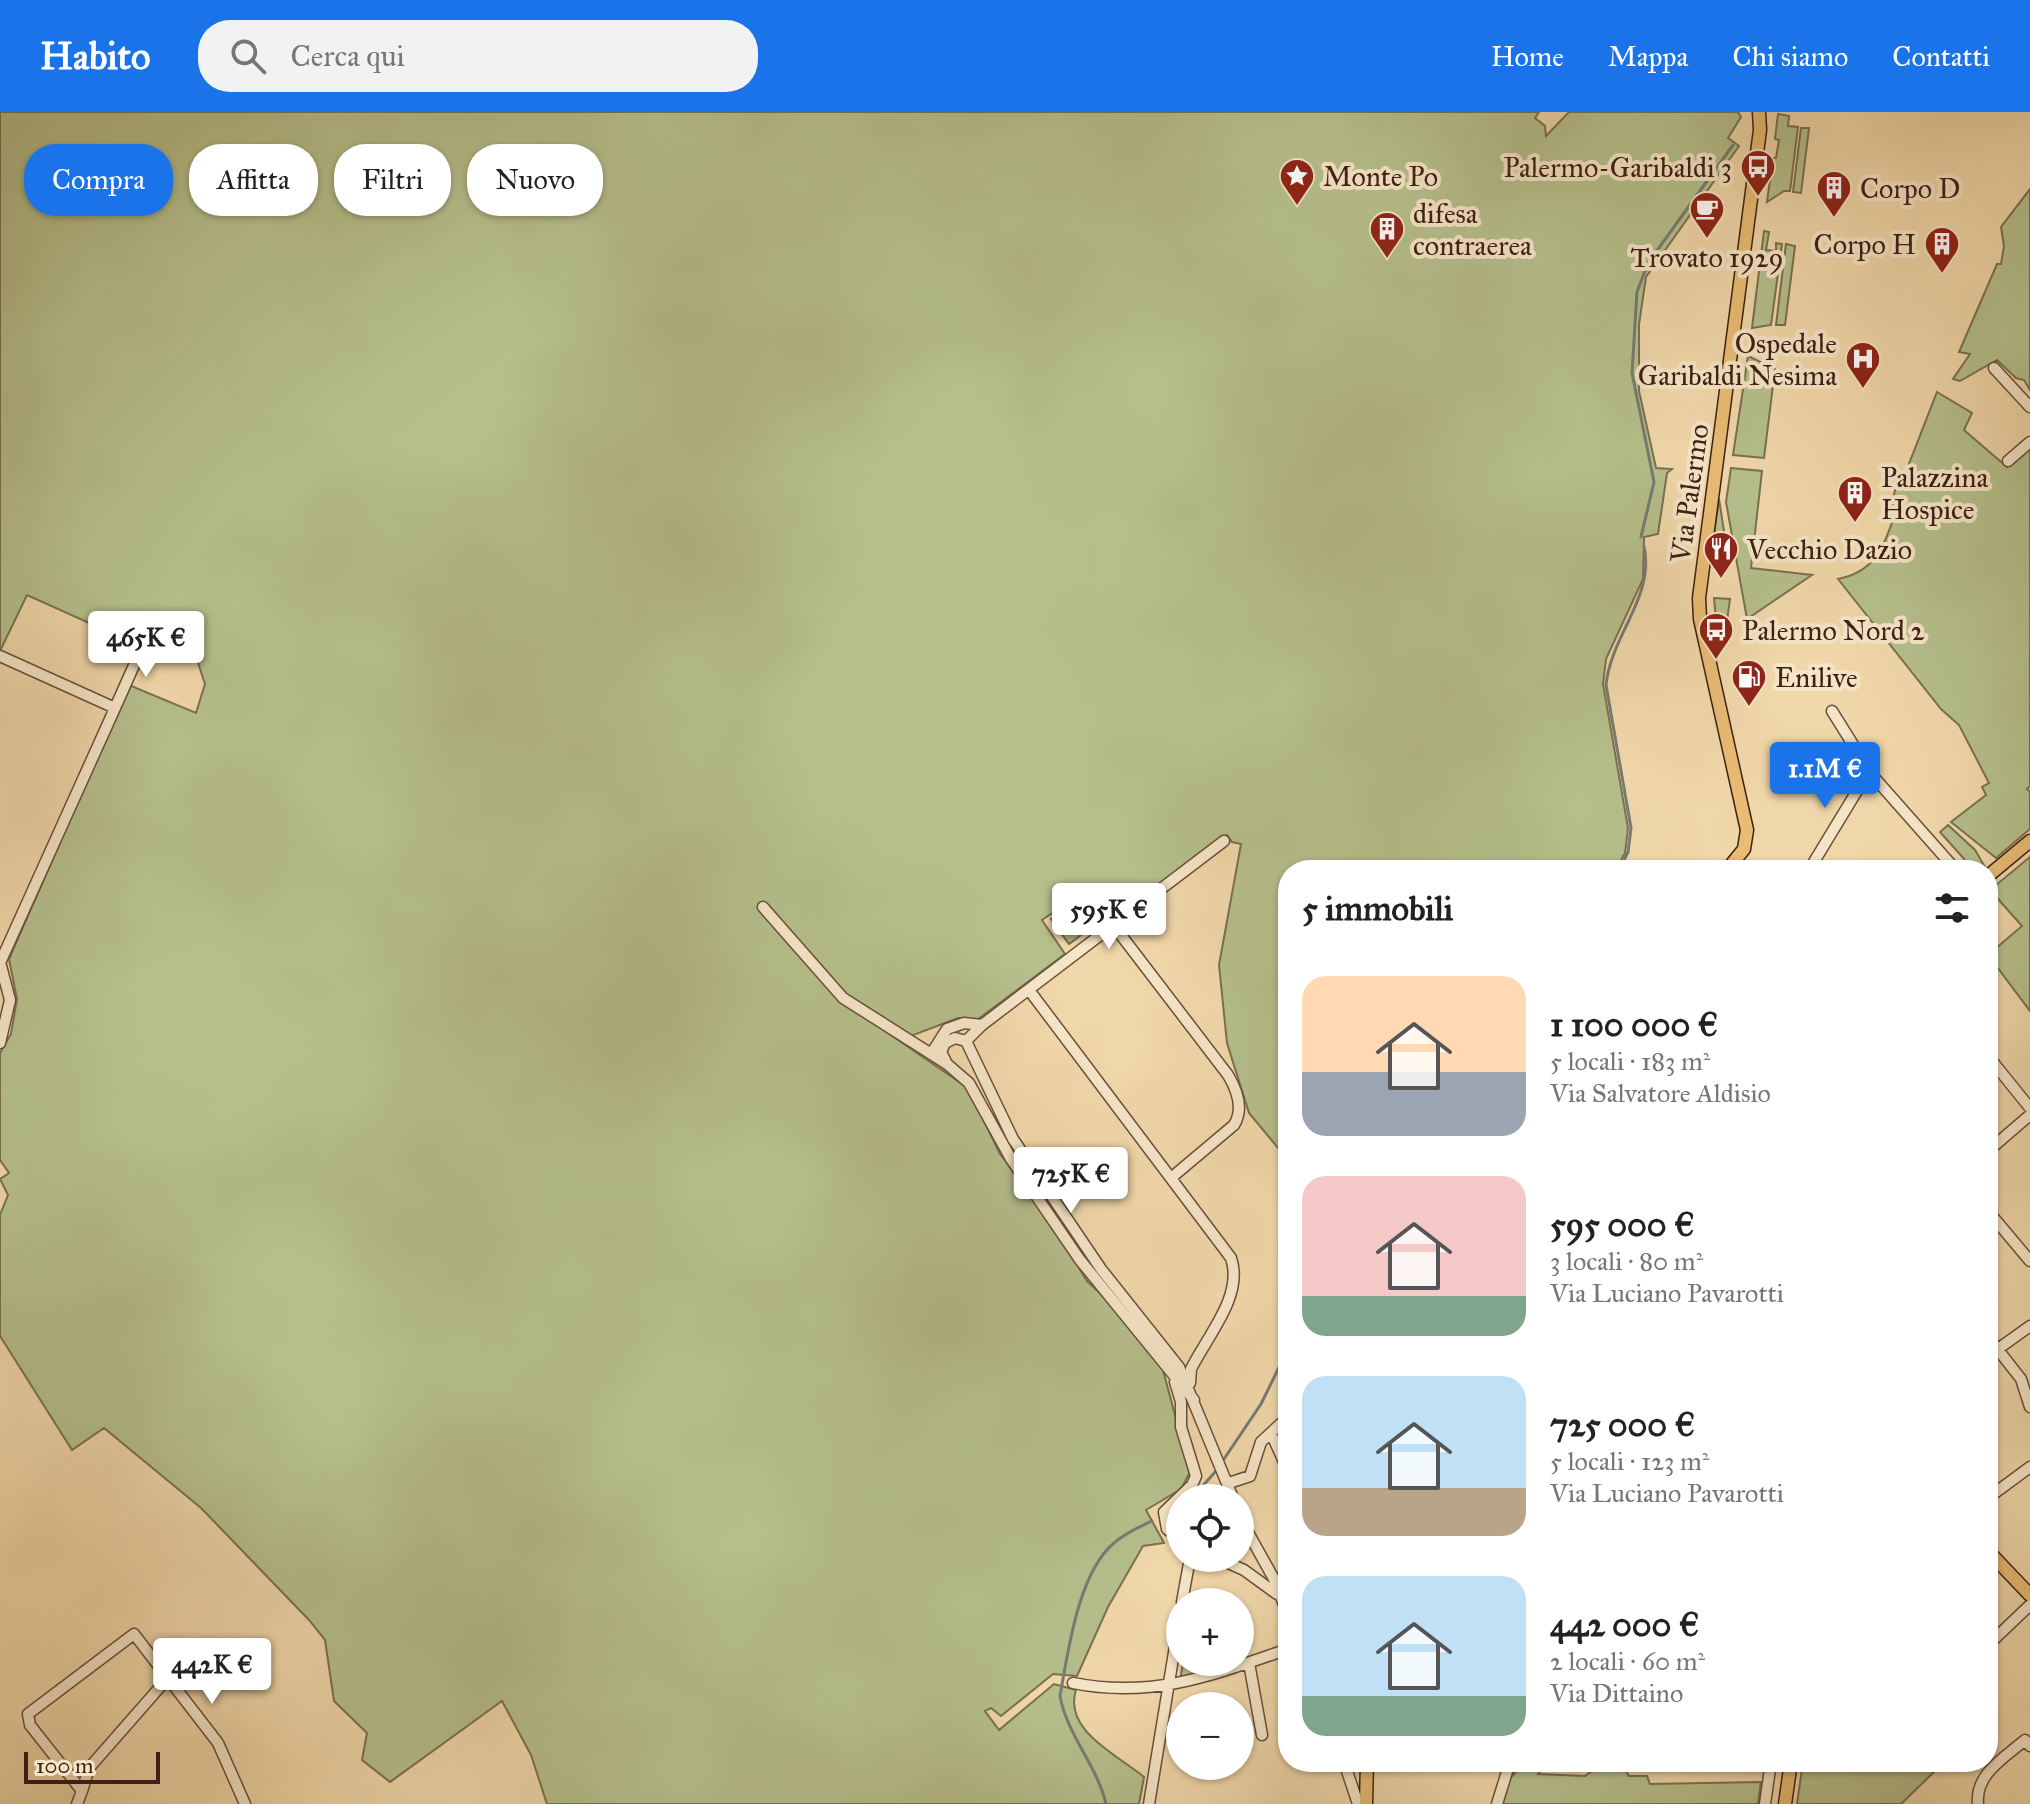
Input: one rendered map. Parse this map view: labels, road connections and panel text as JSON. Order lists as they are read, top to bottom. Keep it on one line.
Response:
{"streets":{"main road":["Via Palermo"]},"places":{"bus stop":["Palermo-Garibaldi 3","Palermo Nord 2"],"place":["Monte Po"],"building":["Corpo D","difesa contraerea","Corpo H","Palazzina Hospice"],"cafe":["Trovato 1929"],"hospital":["Ospedale Garibaldi Nesima"],"restaurant":["Vecchio Dazio"],"fuel station":["Enilive"]},"scale_bar":"100 m","page":{"header":"Habito","search":"Cerca qui","nav":["Home","Mappa","Chi siamo","Contatti"],"chip":["Compra","Affitta","Filtri","Nuovo"],"price":["465K €","1.1M €","595K €","725K €","442K €"],"heading":"5 immobili","list":[{"name":"1 100 000 €","note":"5 locali · 183 m² · Via Salvatore Aldisio"},{"name":"595 000 €","note":"3 locali · 80 m² · Via Luciano Pavarotti"},{"name":"725 000 €","note":"5 locali · 123 m² · Via Luciano Pavarotti"},{"name":"442 000 €","note":"2 locali · 60 m² · Via Dittaino"}],"map_buttons":["+","−"],"scale":"100 m"}}
